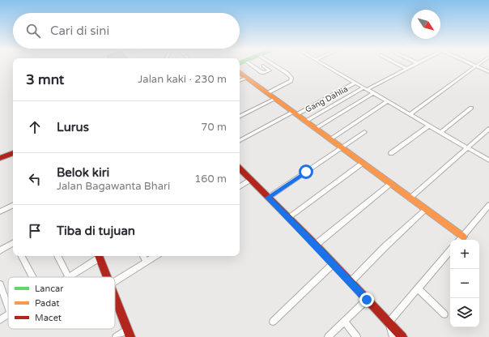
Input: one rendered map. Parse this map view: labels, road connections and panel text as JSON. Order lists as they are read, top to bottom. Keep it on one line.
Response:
{"streets":{"street":["Gang Dahlia"]},"legend":["Lancar","Padat","Macet"],"north":"bottom right","page":{"search":"Cari di sini","heading":["3 mnt","Jalan kaki · 230 m"],"list":[["Lurus","70 m"],["Belok kiri","Jalan Bagawanta Bhari","160 m"],"Tiba di tujuan"],"map_buttons":["+","−"]}}
